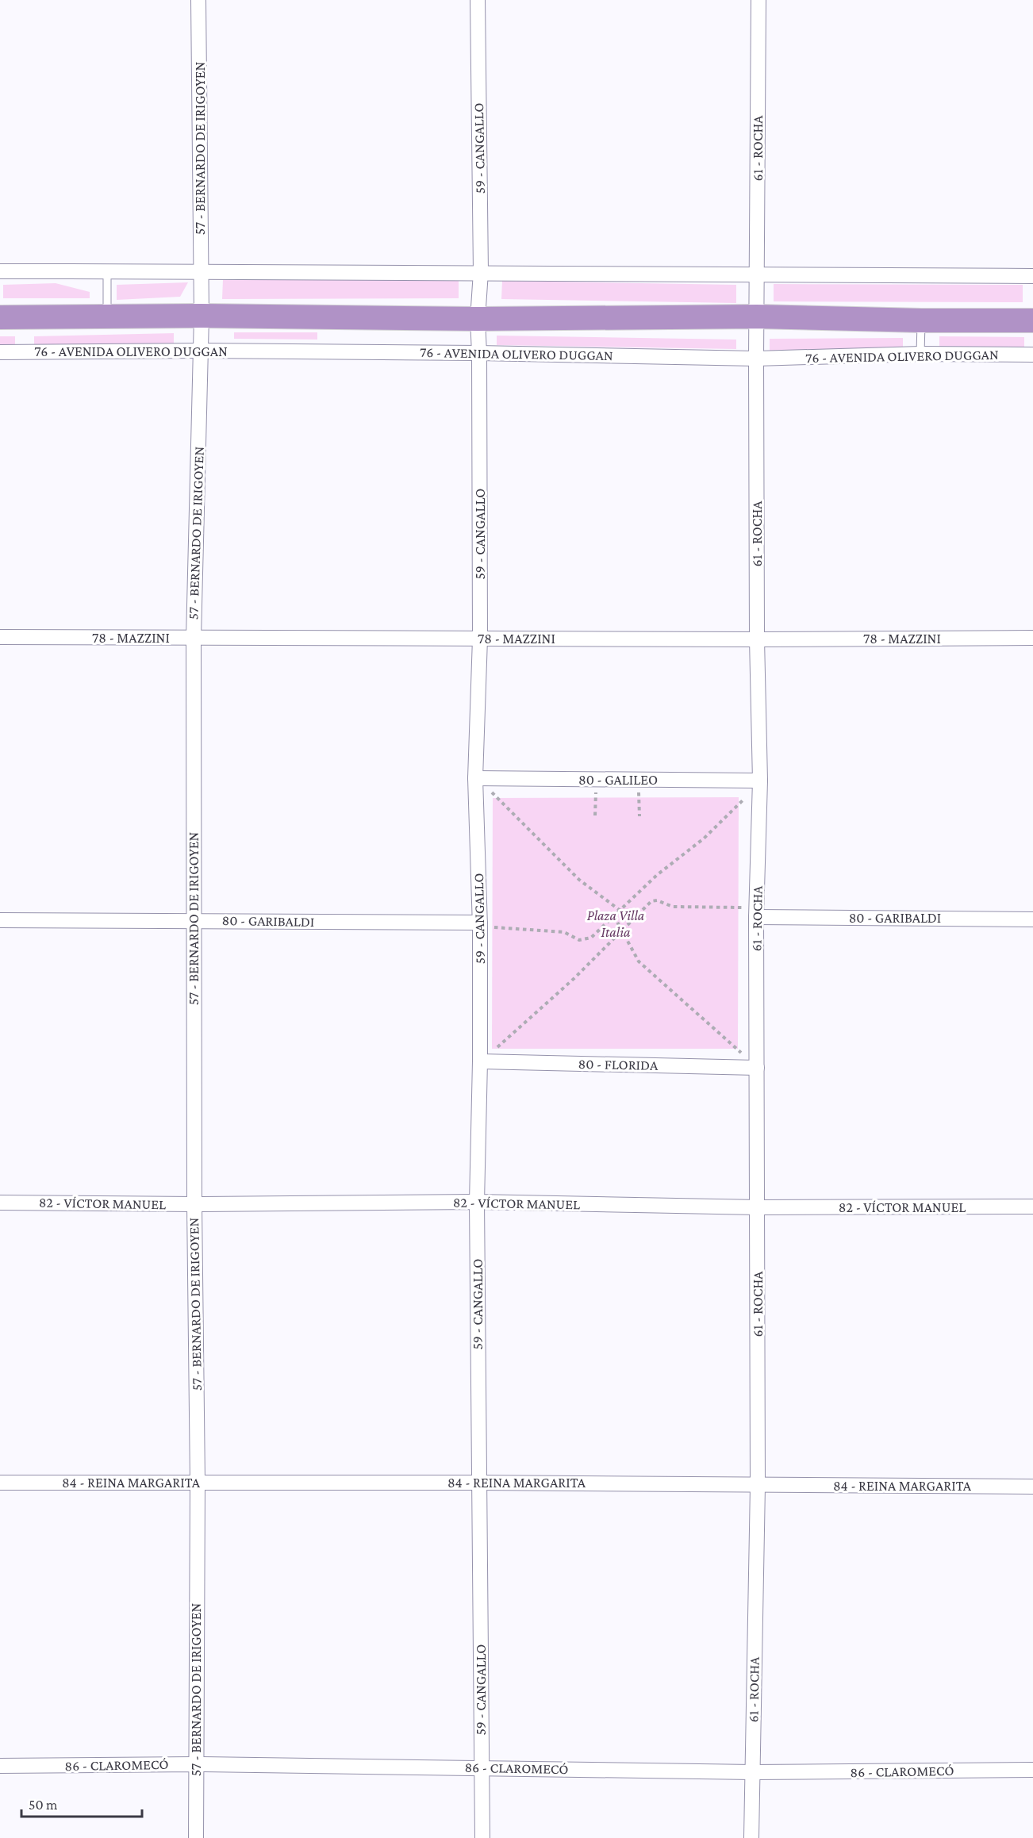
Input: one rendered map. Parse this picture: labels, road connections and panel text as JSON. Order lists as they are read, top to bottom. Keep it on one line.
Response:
{"streets":{"street":["57 - BERNARDO DE IRIGOYEN","59 - CANGALLO","61 - ROCHA","76 - AVENIDA OLIVERO DUGGAN","78 - MAZZINI","80 - GALILEO","80 - GARIBALDI","80 - FLORIDA","82 - VÍCTOR MANUEL","84 - REINA MARGARITA","86 - CLAROMECÓ"]},"crossings":[["57 - BERNARDO DE IRIGOYEN","76 - AVENIDA OLIVERO DUGGAN"],["57 - BERNARDO DE IRIGOYEN","78 - MAZZINI"],["57 - BERNARDO DE IRIGOYEN","80 - GARIBALDI"],["57 - BERNARDO DE IRIGOYEN","82 - VÍCTOR MANUEL"],["57 - BERNARDO DE IRIGOYEN","84 - REINA MARGARITA"],["57 - BERNARDO DE IRIGOYEN","86 - CLAROMECÓ"],["59 - CANGALLO","76 - AVENIDA OLIVERO DUGGAN"],["59 - CANGALLO","78 - MAZZINI"],["59 - CANGALLO","80 - GALILEO"],["59 - CANGALLO","80 - GARIBALDI"],["59 - CANGALLO","80 - FLORIDA"],["59 - CANGALLO","82 - VÍCTOR MANUEL"],["59 - CANGALLO","84 - REINA MARGARITA"],["59 - CANGALLO","86 - CLAROMECÓ"],["61 - ROCHA","76 - AVENIDA OLIVERO DUGGAN"],["61 - ROCHA","78 - MAZZINI"],["61 - ROCHA","80 - GALILEO"],["61 - ROCHA","80 - GARIBALDI"],["61 - ROCHA","80 - FLORIDA"],["61 - ROCHA","82 - VÍCTOR MANUEL"],["61 - ROCHA","84 - REINA MARGARITA"],["61 - ROCHA","86 - CLAROMECÓ"]],"parks":["Plaza Villa Italia"],"scale_bar":"50 m"}
